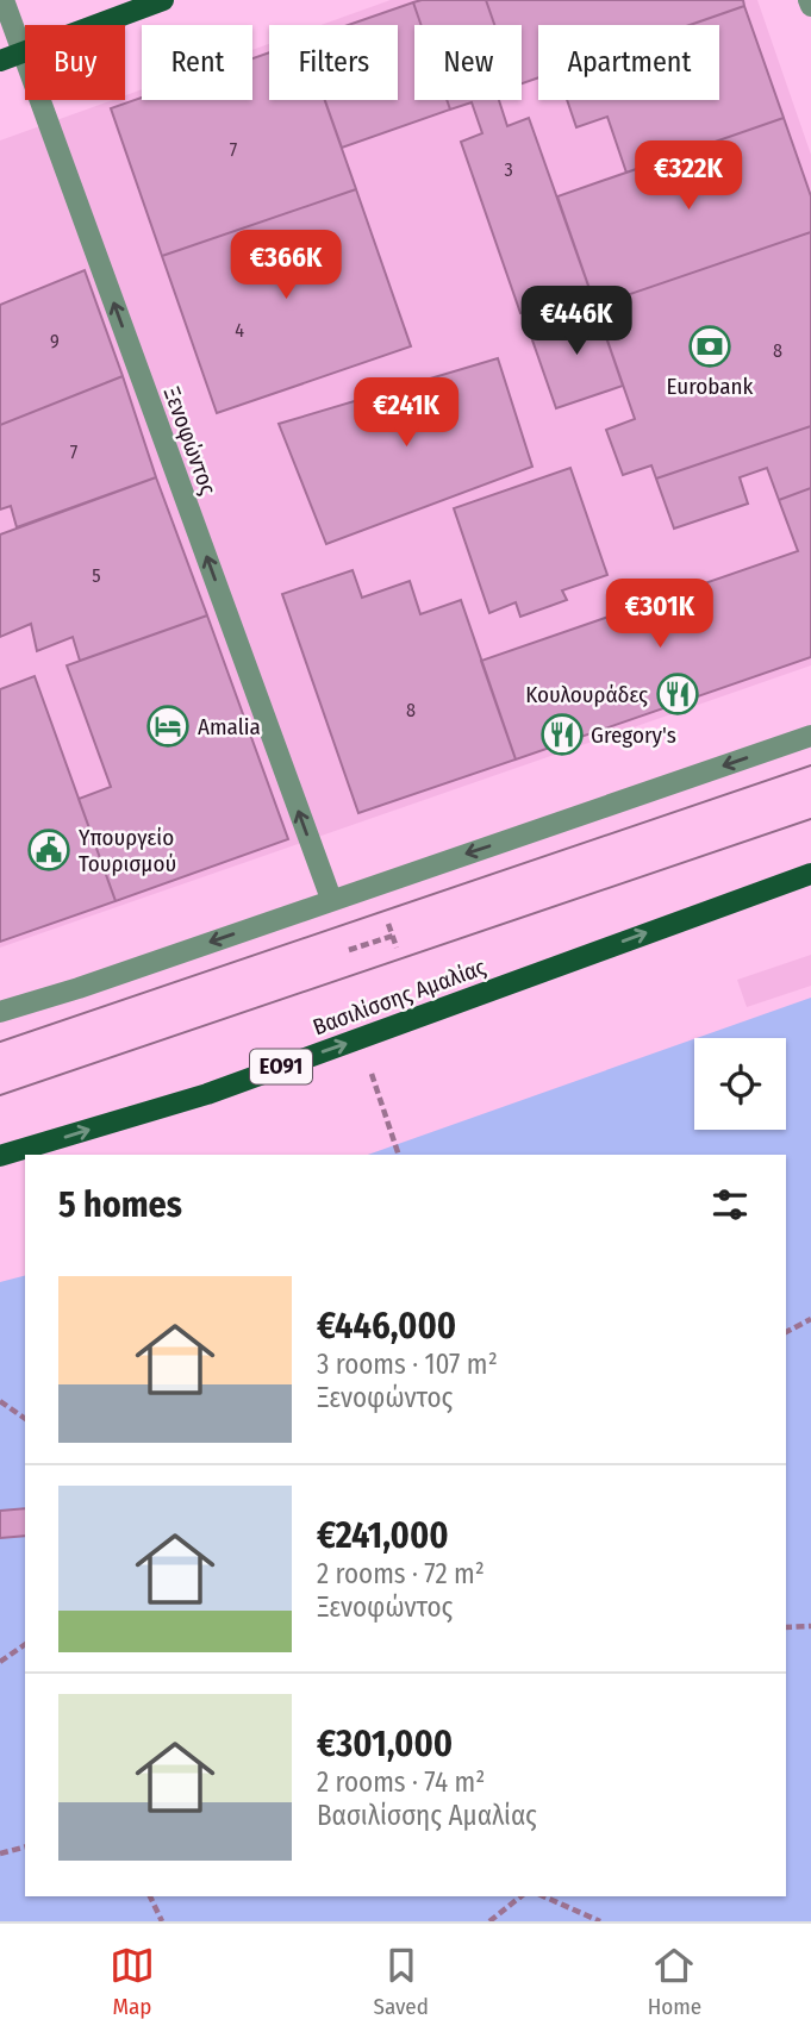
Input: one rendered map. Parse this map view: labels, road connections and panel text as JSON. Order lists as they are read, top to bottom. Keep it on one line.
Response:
{"streets":{"main road":["Βασιλίσσης Αμαλίας","ΕΟ91"],"street":["Ξενοφώντος"]},"one_way":["Ξενοφώντος","Βασιλίσσης Αμαλίας"],"places":{"bank":["Eurobank"],"restaurant":["Κουλουράδες","Gregory's"],"hotel":["Amalia"],"public building":["Υπουργείο Τουρισμού"]},"house_numbers":["7","3","4","9","8","7","5","8"],"page":{"chip":["Buy","Rent","Filters","New","Apartment"],"price":["€322K","€366K","€446K","€241K","€301K"],"heading":"5 homes","list":[{"name":"€446,000","note":"3 rooms · 107 m² · Ξενοφώντος"},{"name":"€241,000","note":"2 rooms · 72 m² · Ξενοφώντος"},{"name":"€301,000","note":"2 rooms · 74 m² · Βασιλίσσης Αμαλίας"}],"tabs":["Map","Saved","Home"]}}
